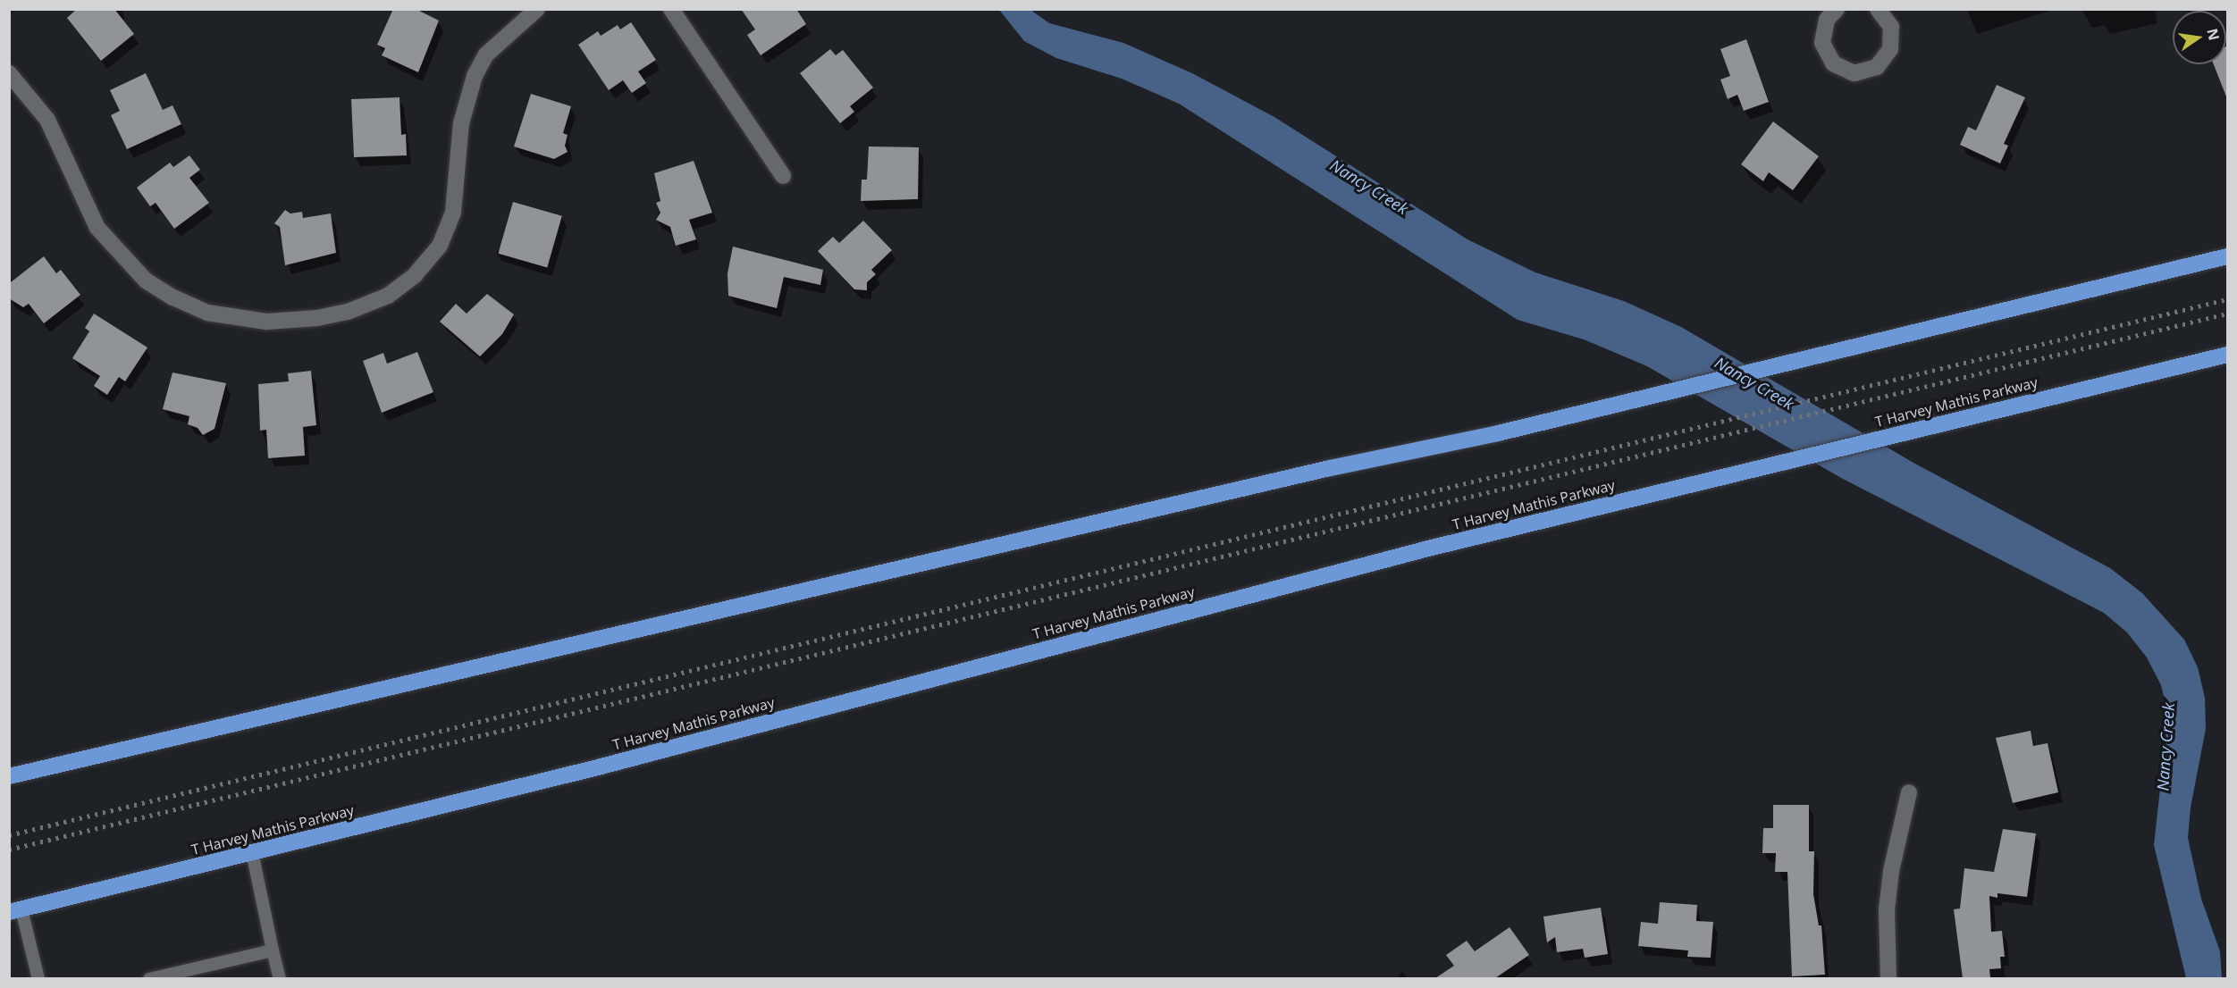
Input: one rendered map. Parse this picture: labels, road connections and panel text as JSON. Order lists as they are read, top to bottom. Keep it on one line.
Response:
{"streets":{"highway":["T Harvey Mathis Parkway"]},"water":["Nancy Creek"],"north":"right"}
